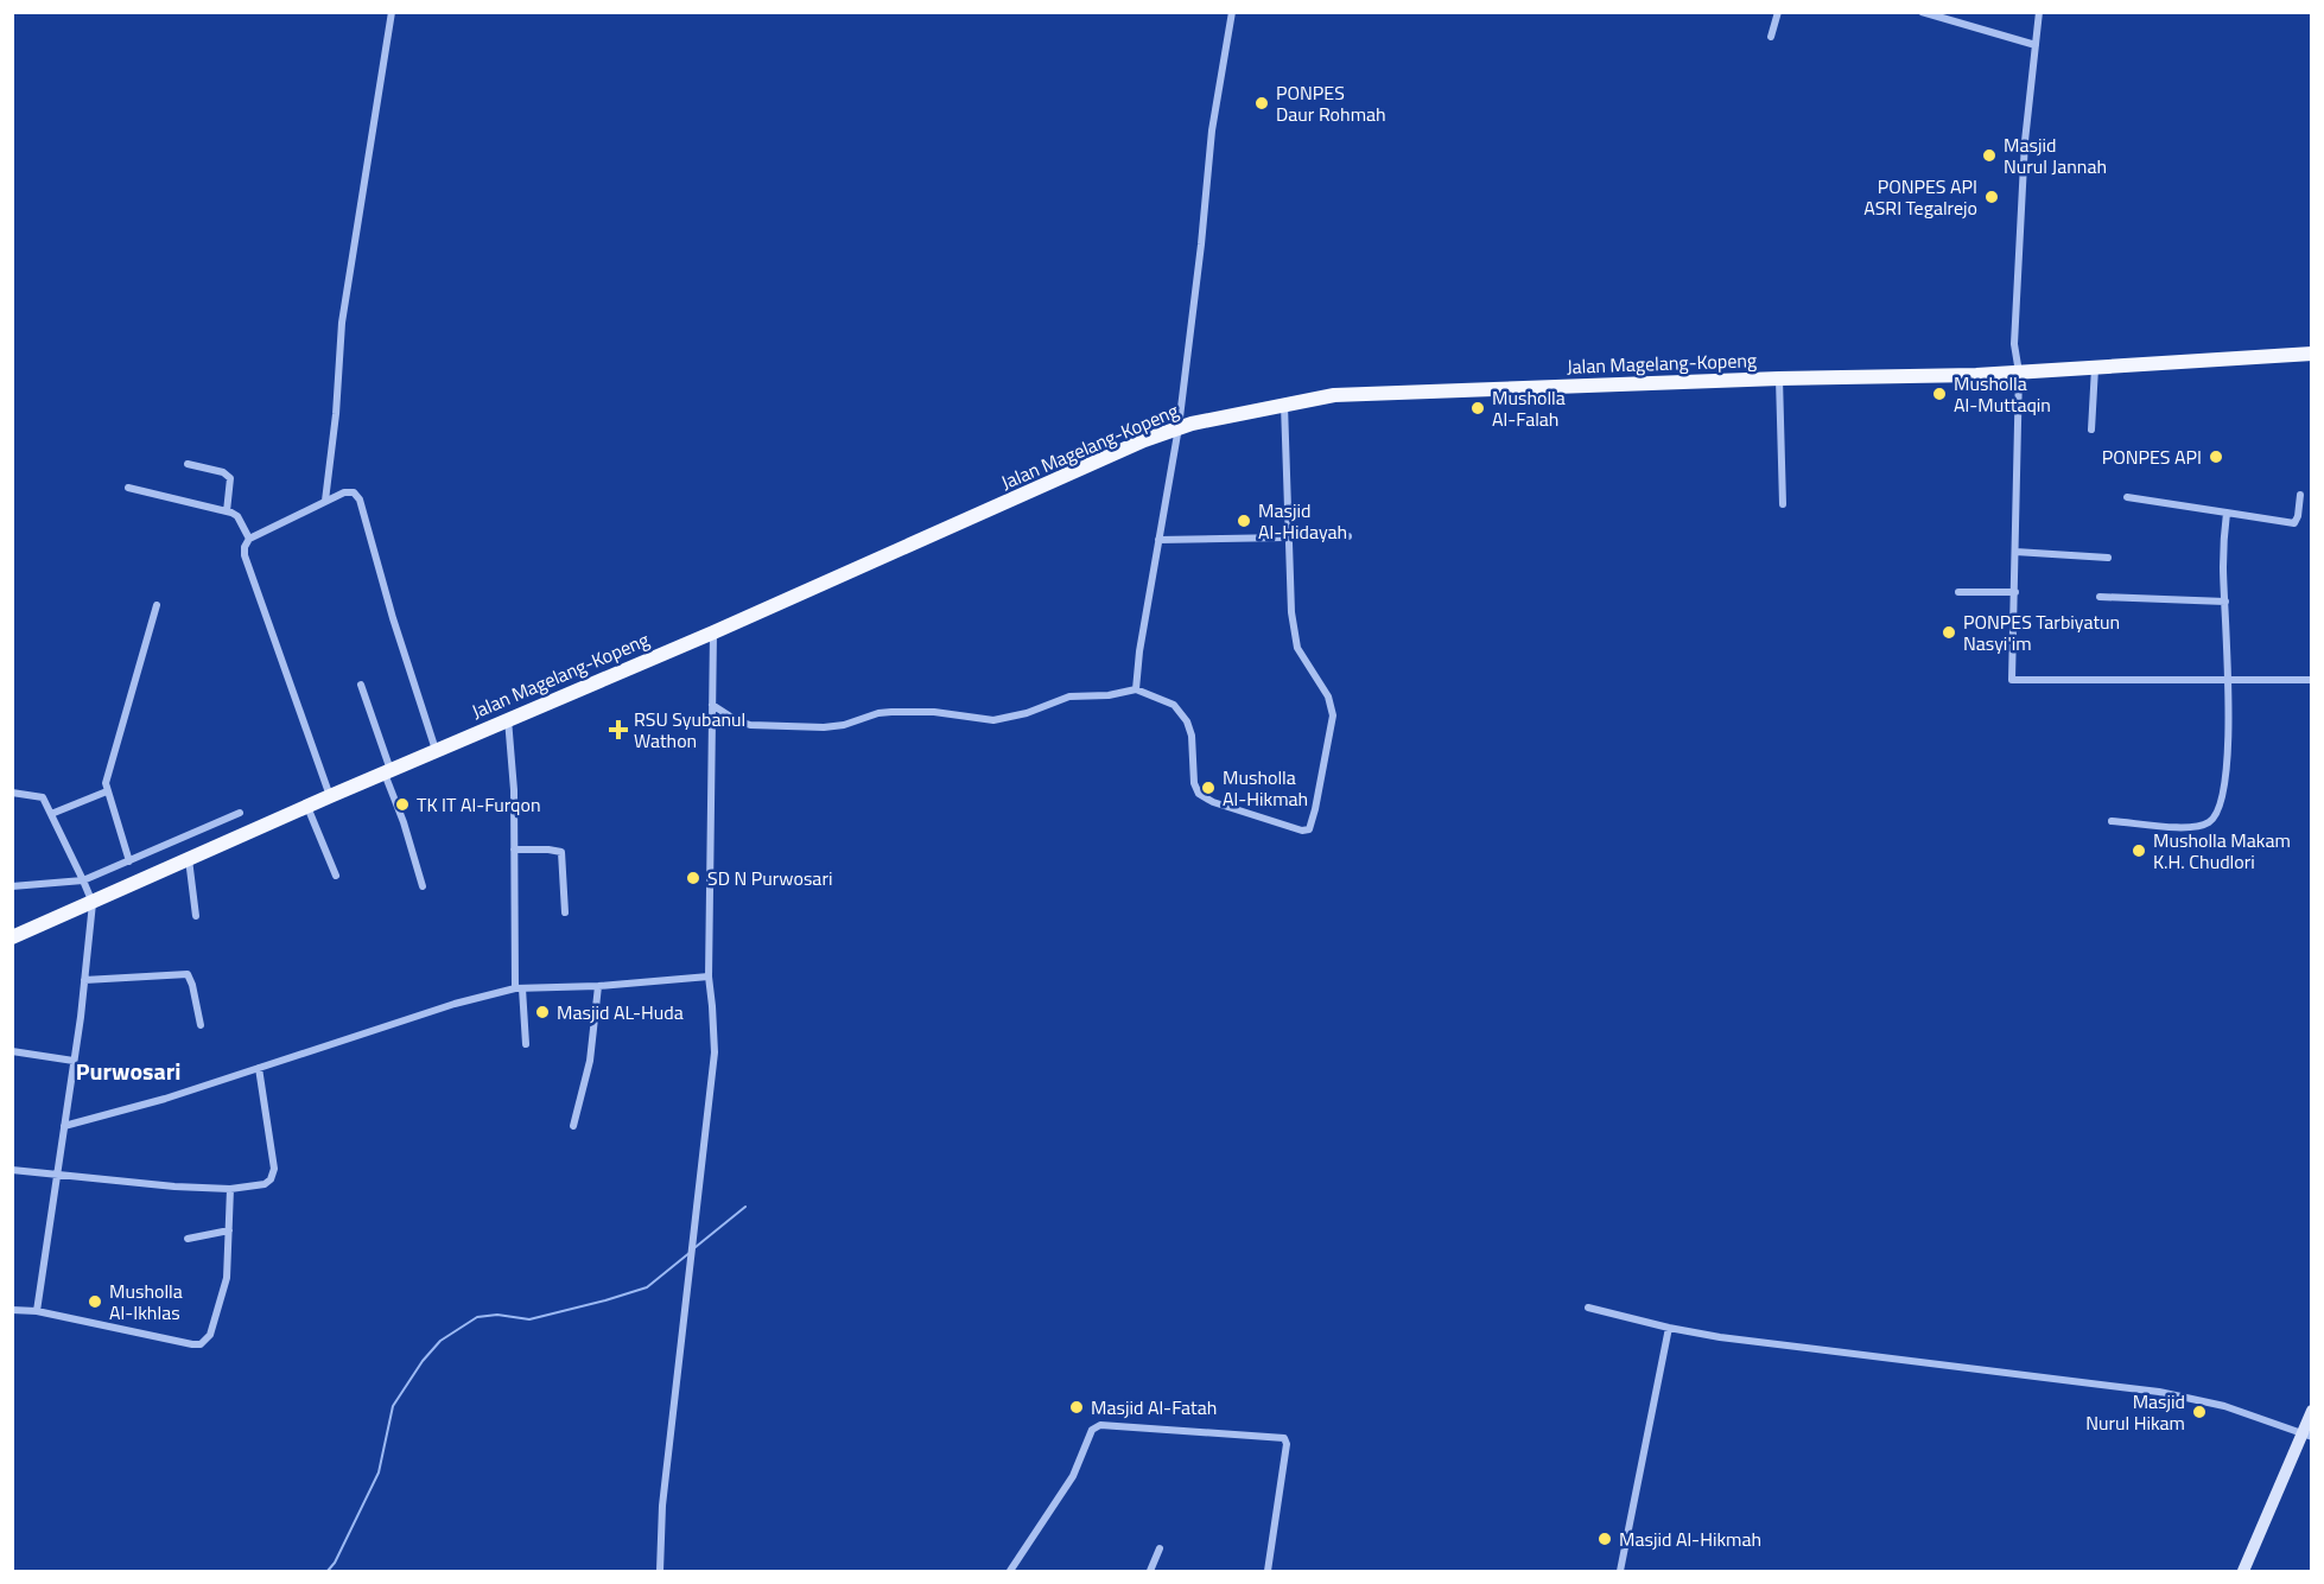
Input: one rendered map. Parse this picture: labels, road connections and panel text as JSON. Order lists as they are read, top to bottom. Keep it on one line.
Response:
{"streets":{"main road":["Jalan Magelang-Kopeng"]},"districts":["Purwosari"],"places":{"other":["PONPES Daur Rohmah","Masjid Nurul Jannah","PONPES API ASRI Tegalrejo","Musholla Al-Muttaqin","Musholla Al-Falah","PONPES API","Masjid Al-Hidayah","PONPES Tarbiyatun Nasyi'im","Musholla Al-Hikmah","TK IT Al-Furqon","Musholla Makam K.H. Chudlori","SD N Purwosari","Masjid AL-Huda","Musholla Al-Ikhlas","Masjid Al-Fatah","Masjid Nurul Hikam","Masjid Al-Hikmah"],"health":["RSU Syubanul Wathon"]}}
